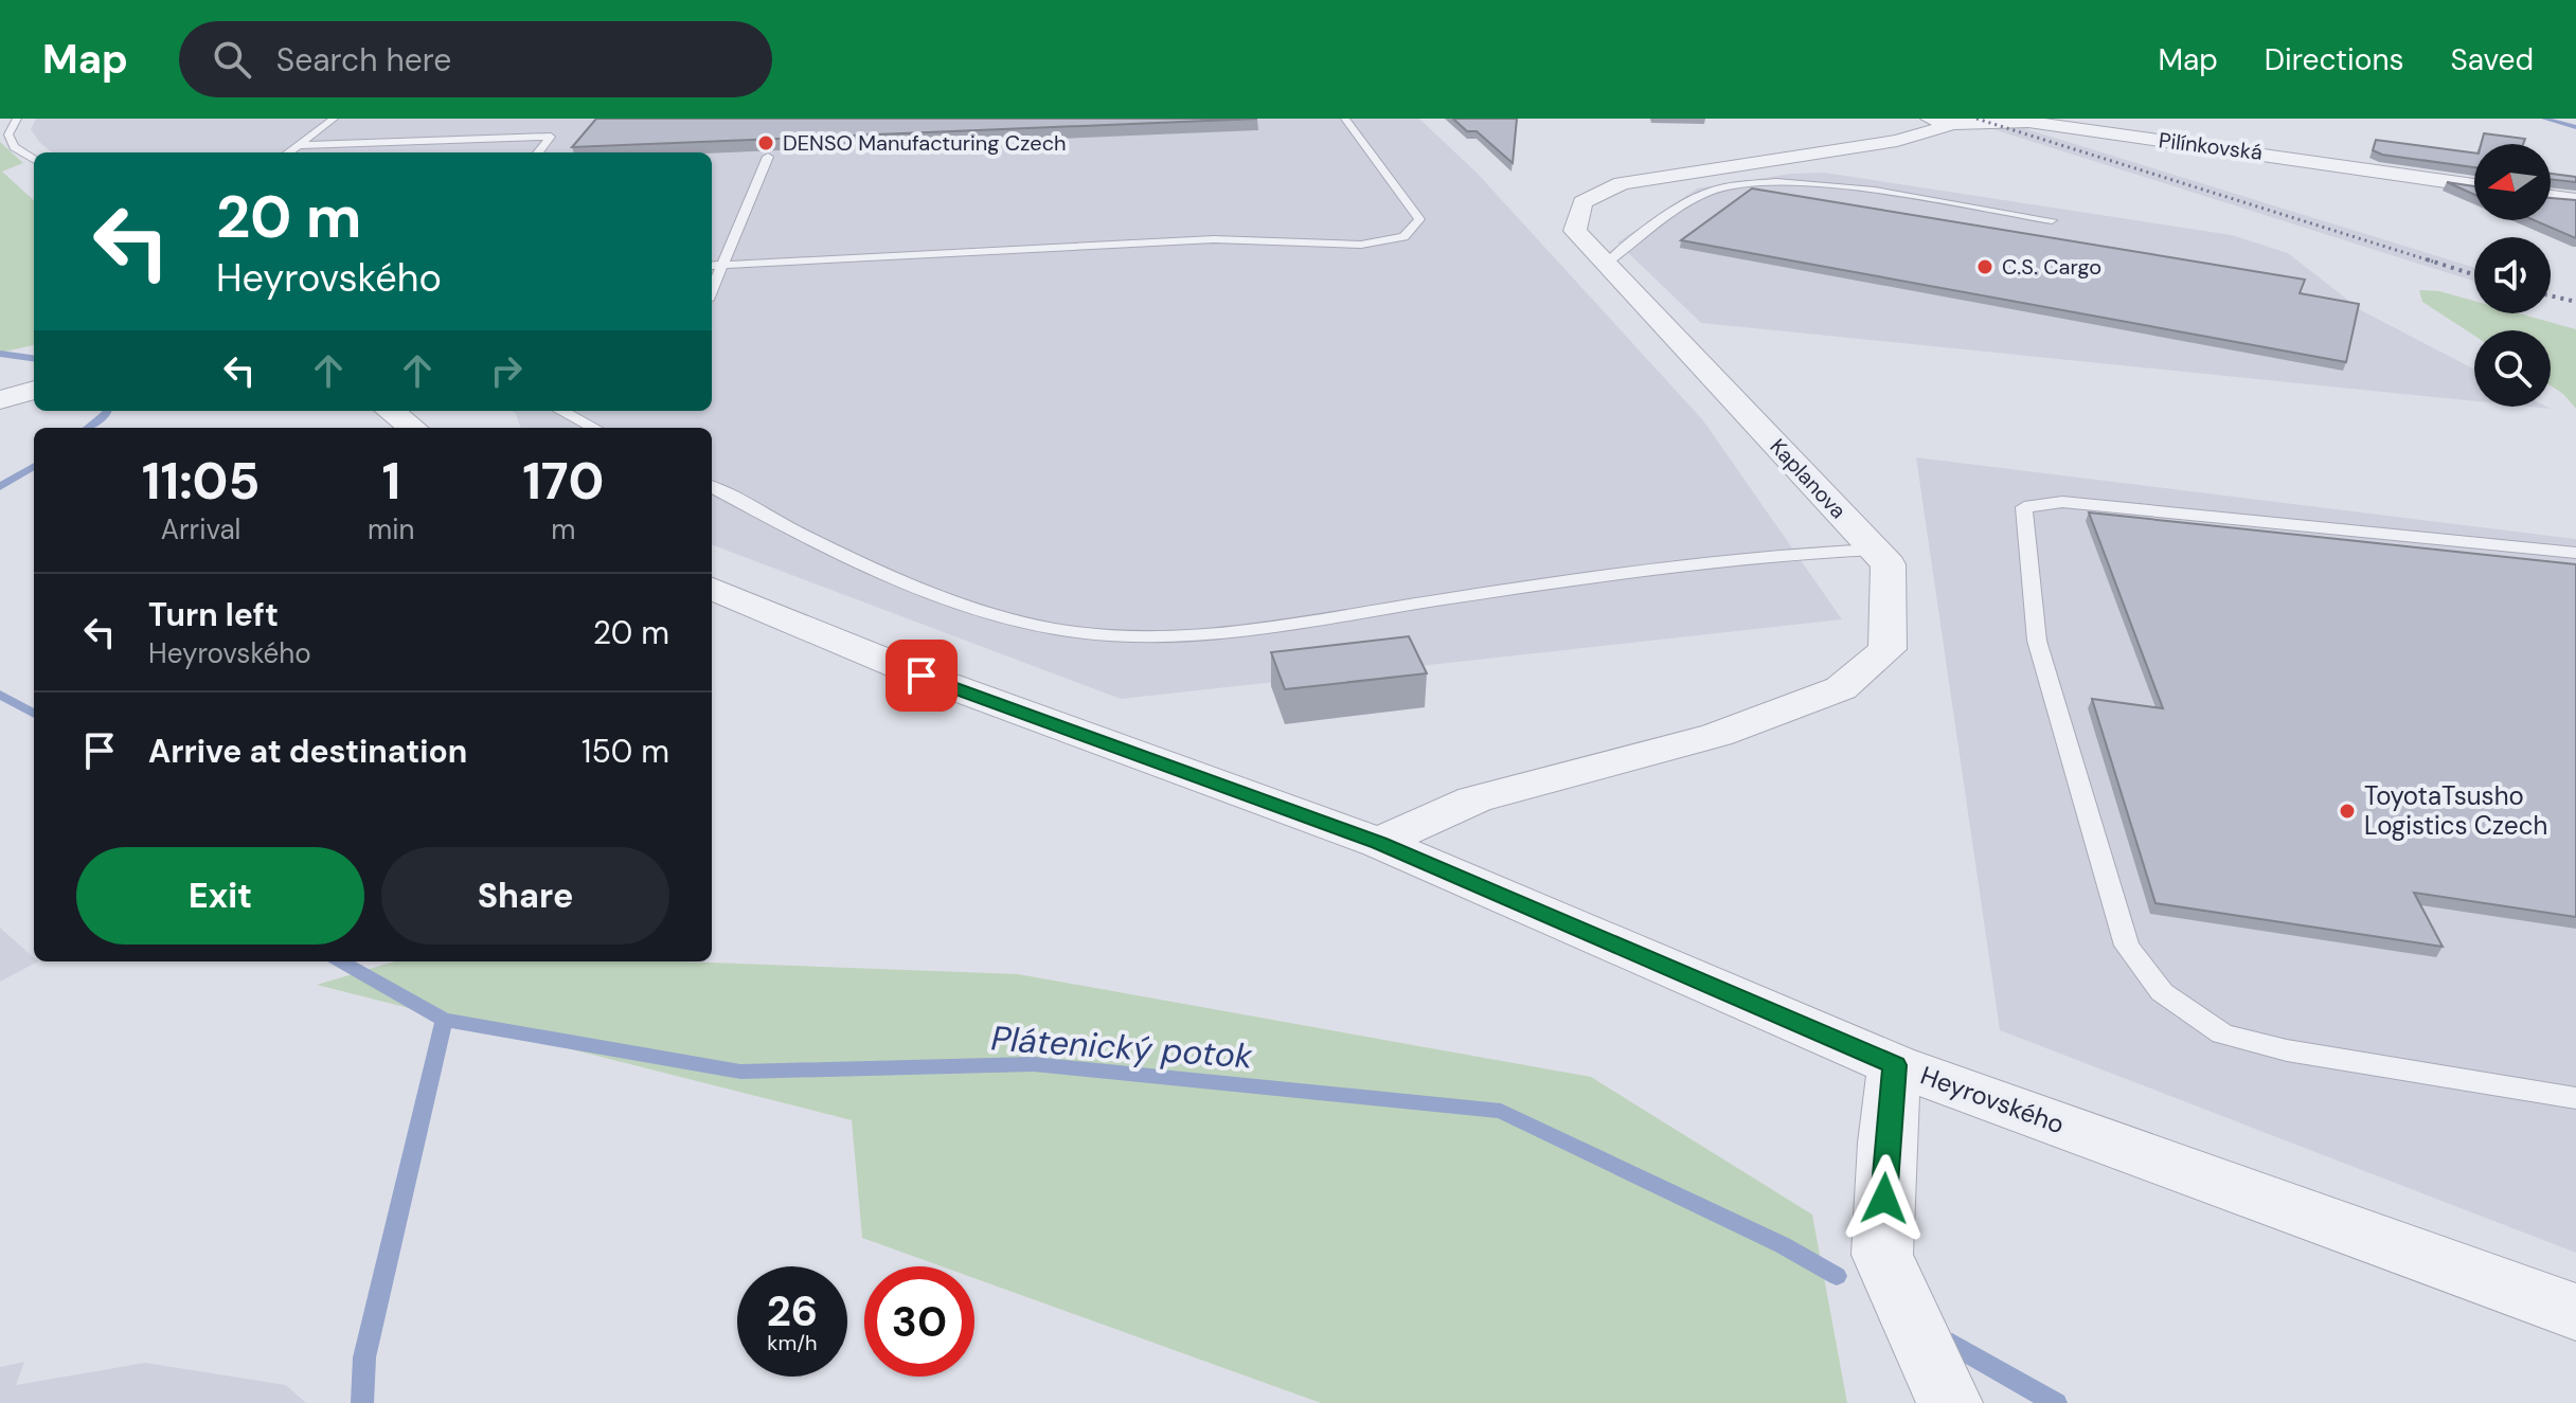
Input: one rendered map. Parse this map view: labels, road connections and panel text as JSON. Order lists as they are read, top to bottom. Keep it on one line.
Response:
{"streets":{"street":["Pilínkovská","Kaplanova","Heyrovského"]},"crossings":[["Pilínkovská","Kaplanova"],["Kaplanova","Heyrovského"]],"water":["Plátenický potok"],"places":["DENSO Manufacturing Czech","C.S. Cargo","ToyotaTsusho Logistics Czech"],"north":"left","page":{"header":"Map","search":"Search here","nav":["Map","Directions","Saved"],"turn":["20 m","Heyrovského"],"eta":["11:05","Arrival","1","min","170","m"],"list":[{"name":"Turn left","note":"Heyrovského","value":"20 m"},{"name":"Arrive at destination","value":"150 m"}],"buttons":["Exit","Share"],"speed":"26 km/h","limit":"30"}}
